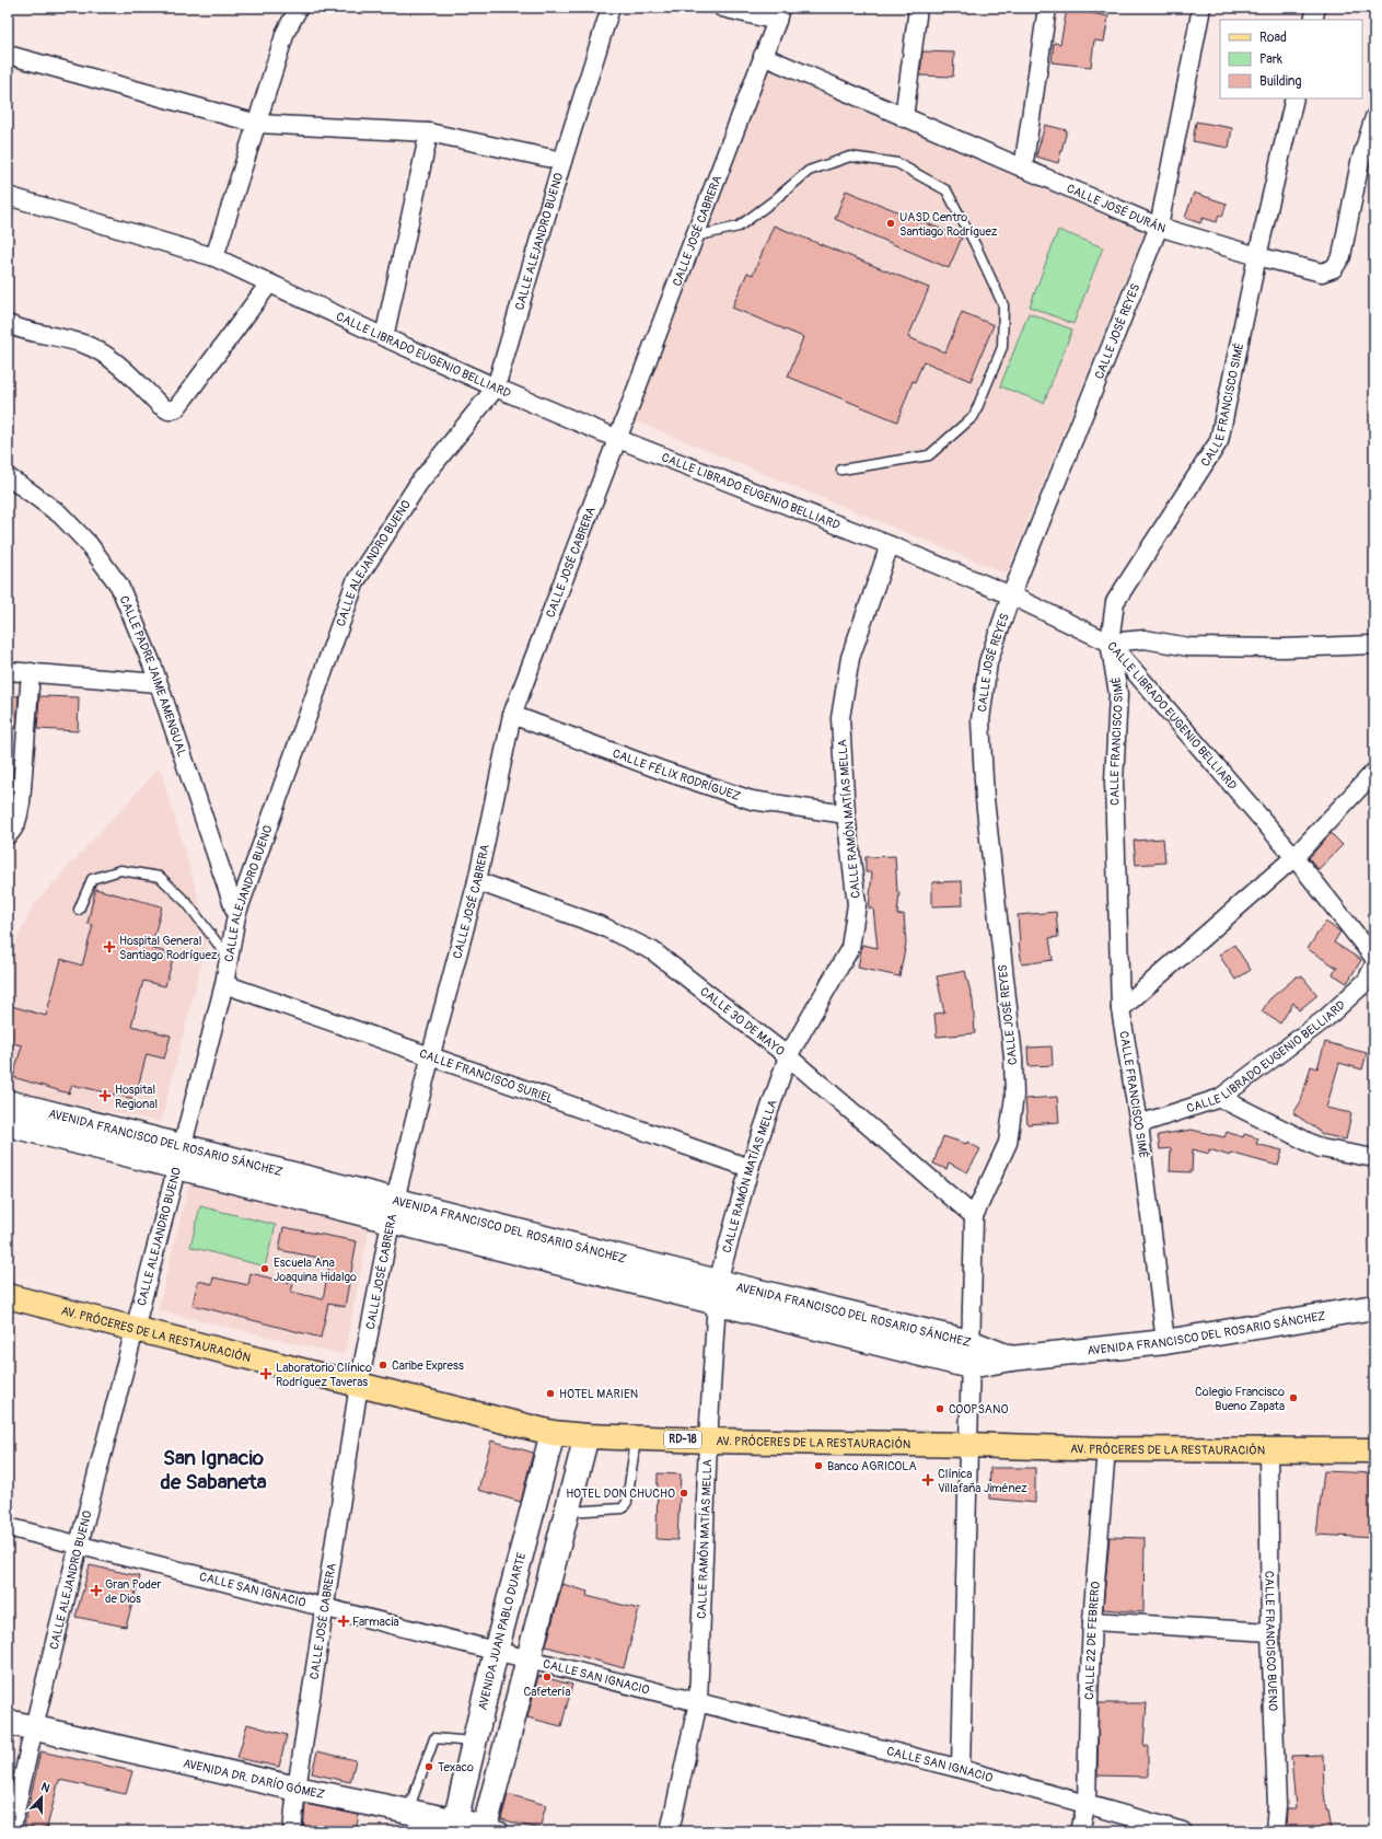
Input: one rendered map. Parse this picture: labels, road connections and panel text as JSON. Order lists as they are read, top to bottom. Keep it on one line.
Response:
{"streets":{"main road":["AVENIDA FRANCISCO DEL ROSARIO SÁNCHEZ","AV. PRÓCERES DE LA RESTAURACIÓN","RD-18","AVENIDA JUAN PABLO DUARTE","AVENIDA DR. DARÍO GÓMEZ"],"street":["CALLE JOSÉ DURÁN","CALLE JOSÉ CABRERA","CALLE ALEJANDRO BUENO","CALLE JOSÉ REYES","CALLE LIBRADO EUGENIO BELLIARD","CALLE FRANCISCO SIMÉ","CALLE PADRE JAIME AMENGUAL","CALLE FÉLIX RODRÍGUEZ","CALLE RAMÓN MATÍAS MELLA","CALLE 30 DE MAYO","CALLE FRANCISCO SURIEL","CALLE SAN IGNACIO","CALLE 22 DE FEBRERO","CALLE FRANCISCO BUENO"]},"crossings":[["CALLE JOSÉ DURÁN","CALLE JOSÉ CABRERA"],["CALLE JOSÉ DURÁN","CALLE JOSÉ REYES"],["CALLE JOSÉ DURÁN","CALLE FRANCISCO SIMÉ"],["CALLE JOSÉ CABRERA","CALLE LIBRADO EUGENIO BELLIARD"],["CALLE JOSÉ CABRERA","CALLE FÉLIX RODRÍGUEZ"],["CALLE JOSÉ CABRERA","CALLE 30 DE MAYO"],["CALLE JOSÉ CABRERA","CALLE FRANCISCO SURIEL"],["CALLE JOSÉ CABRERA","AVENIDA FRANCISCO DEL ROSARIO SÁNCHEZ"],["CALLE JOSÉ CABRERA","AV. PRÓCERES DE LA RESTAURACIÓN"],["CALLE JOSÉ CABRERA","CALLE SAN IGNACIO"],["CALLE JOSÉ CABRERA","AVENIDA DR. DARÍO GÓMEZ"],["CALLE ALEJANDRO BUENO","CALLE LIBRADO EUGENIO BELLIARD"],["CALLE ALEJANDRO BUENO","CALLE PADRE JAIME AMENGUAL"],["CALLE ALEJANDRO BUENO","CALLE FRANCISCO SURIEL"],["CALLE ALEJANDRO BUENO","AVENIDA FRANCISCO DEL ROSARIO SÁNCHEZ"],["CALLE ALEJANDRO BUENO","AV. PRÓCERES DE LA RESTAURACIÓN"],["CALLE ALEJANDRO BUENO","CALLE SAN IGNACIO"],["CALLE ALEJANDRO BUENO","AVENIDA DR. DARÍO GÓMEZ"],["CALLE JOSÉ REYES","CALLE LIBRADO EUGENIO BELLIARD"],["CALLE JOSÉ REYES","CALLE 30 DE MAYO"],["CALLE JOSÉ REYES","AVENIDA FRANCISCO DEL ROSARIO SÁNCHEZ"],["CALLE JOSÉ REYES","AV. PRÓCERES DE LA RESTAURACIÓN"],["CALLE JOSÉ REYES","CALLE SAN IGNACIO"],["CALLE LIBRADO EUGENIO BELLIARD","CALLE FRANCISCO SIMÉ"],["CALLE LIBRADO EUGENIO BELLIARD","CALLE RAMÓN MATÍAS MELLA"],["CALLE FRANCISCO SIMÉ","AVENIDA FRANCISCO DEL ROSARIO SÁNCHEZ"],["CALLE FÉLIX RODRÍGUEZ","CALLE RAMÓN MATÍAS MELLA"],["CALLE RAMÓN MATÍAS MELLA","CALLE 30 DE MAYO"],["CALLE RAMÓN MATÍAS MELLA","CALLE FRANCISCO SURIEL"],["CALLE RAMÓN MATÍAS MELLA","AVENIDA FRANCISCO DEL ROSARIO SÁNCHEZ"],["CALLE RAMÓN MATÍAS MELLA","AV. PRÓCERES DE LA RESTAURACIÓN"],["CALLE RAMÓN MATÍAS MELLA","CALLE SAN IGNACIO"],["AV. PRÓCERES DE LA RESTAURACIÓN","AVENIDA JUAN PABLO DUARTE"],["AV. PRÓCERES DE LA RESTAURACIÓN","CALLE 22 DE FEBRERO"],["AV. PRÓCERES DE LA RESTAURACIÓN","CALLE FRANCISCO BUENO"],["CALLE SAN IGNACIO","AVENIDA JUAN PABLO DUARTE"],["CALLE SAN IGNACIO","CALLE 22 DE FEBRERO"],["AVENIDA JUAN PABLO DUARTE","AVENIDA DR. DARÍO GÓMEZ"]],"districts":["San Ignacio de Sabaneta"],"places":{"other":["UASD Centro Santiago Rodríguez","Escuela Ana Joaquina Hidalgo","Caribe Express","HOTEL MARIEN","Colegio Francisco Bueno Zapata","COOPSANO","Banco AGRICOLA","HOTEL DON CHUCHO","Cafetería","Texaco"],"health":["Hospital General Santiago Rodríguez","Hospital Regional","Laboratorio Clínico Rodríguez Taveras","Clínica Villafaña Jiménez","Gran Poder de Dios","Farmacia"]},"legend":["Road","Park","Building"],"north":"top"}
